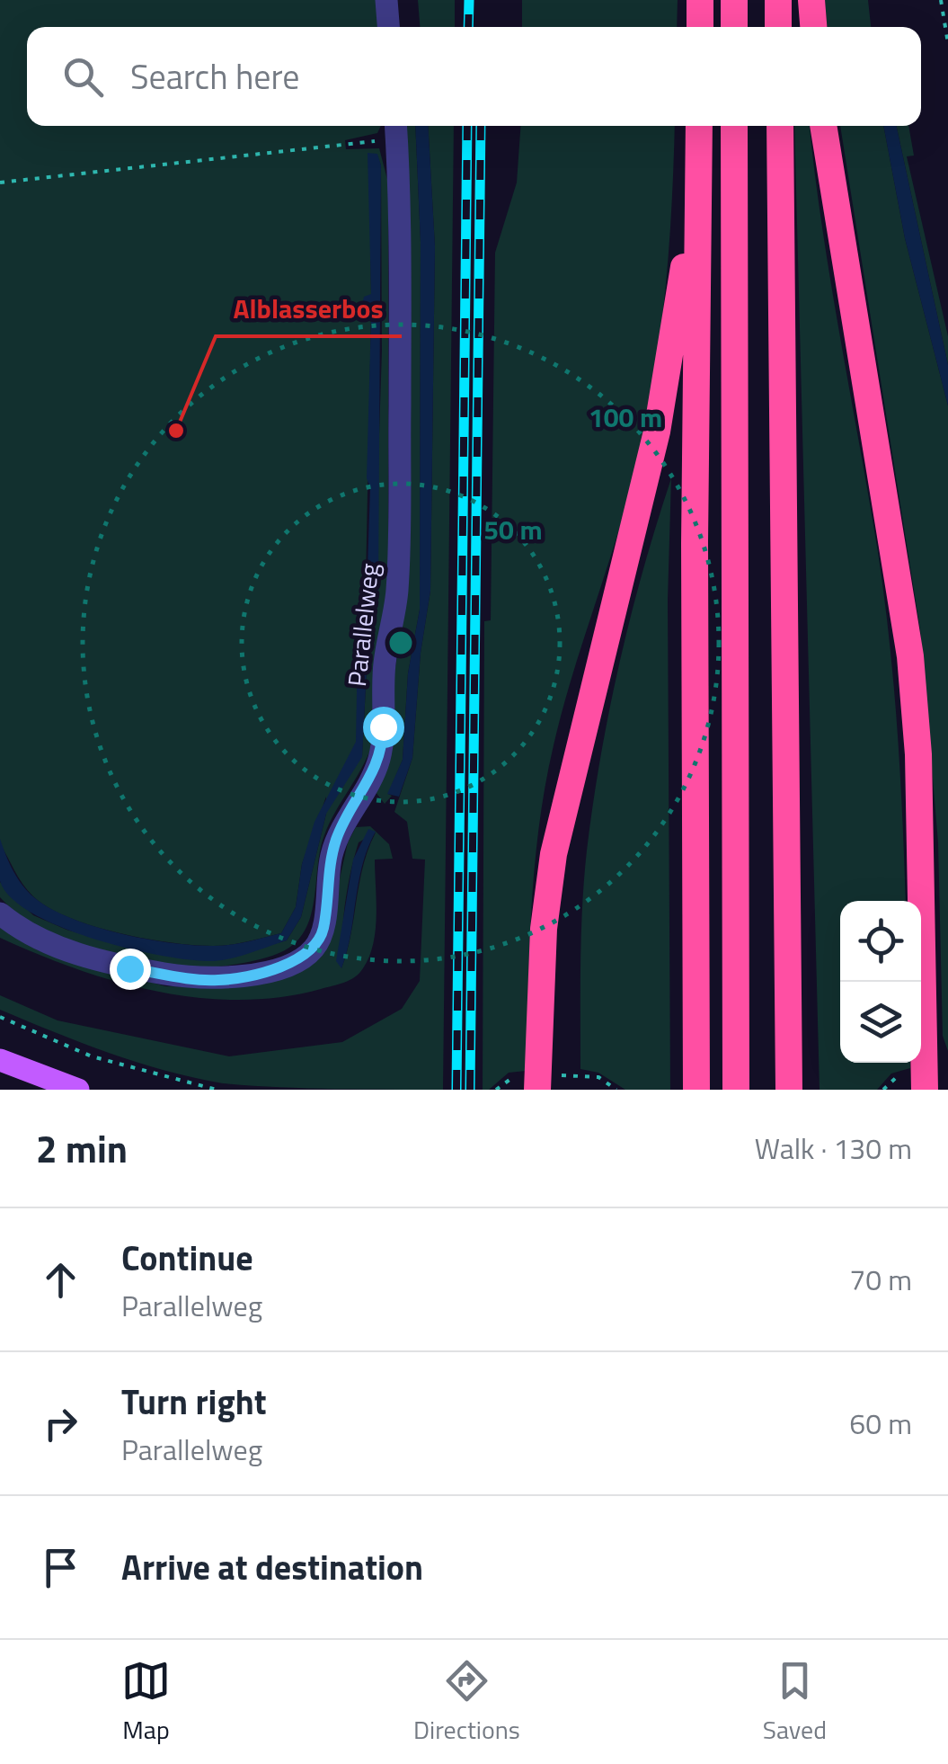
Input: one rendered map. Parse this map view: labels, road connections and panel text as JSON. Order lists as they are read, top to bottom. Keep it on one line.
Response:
{"streets":{"street":["Parallelweg"]},"places":["Alblasserbos"],"page":{"search":"Search here","heading":["2 min","Walk · 130 m"],"list":[["Continue","Parallelweg","70 m"],["Turn right","Parallelweg","60 m"],"Arrive at destination"],"nav":["Map","Directions","Saved"]},"rings":["100 m","50 m"]}
